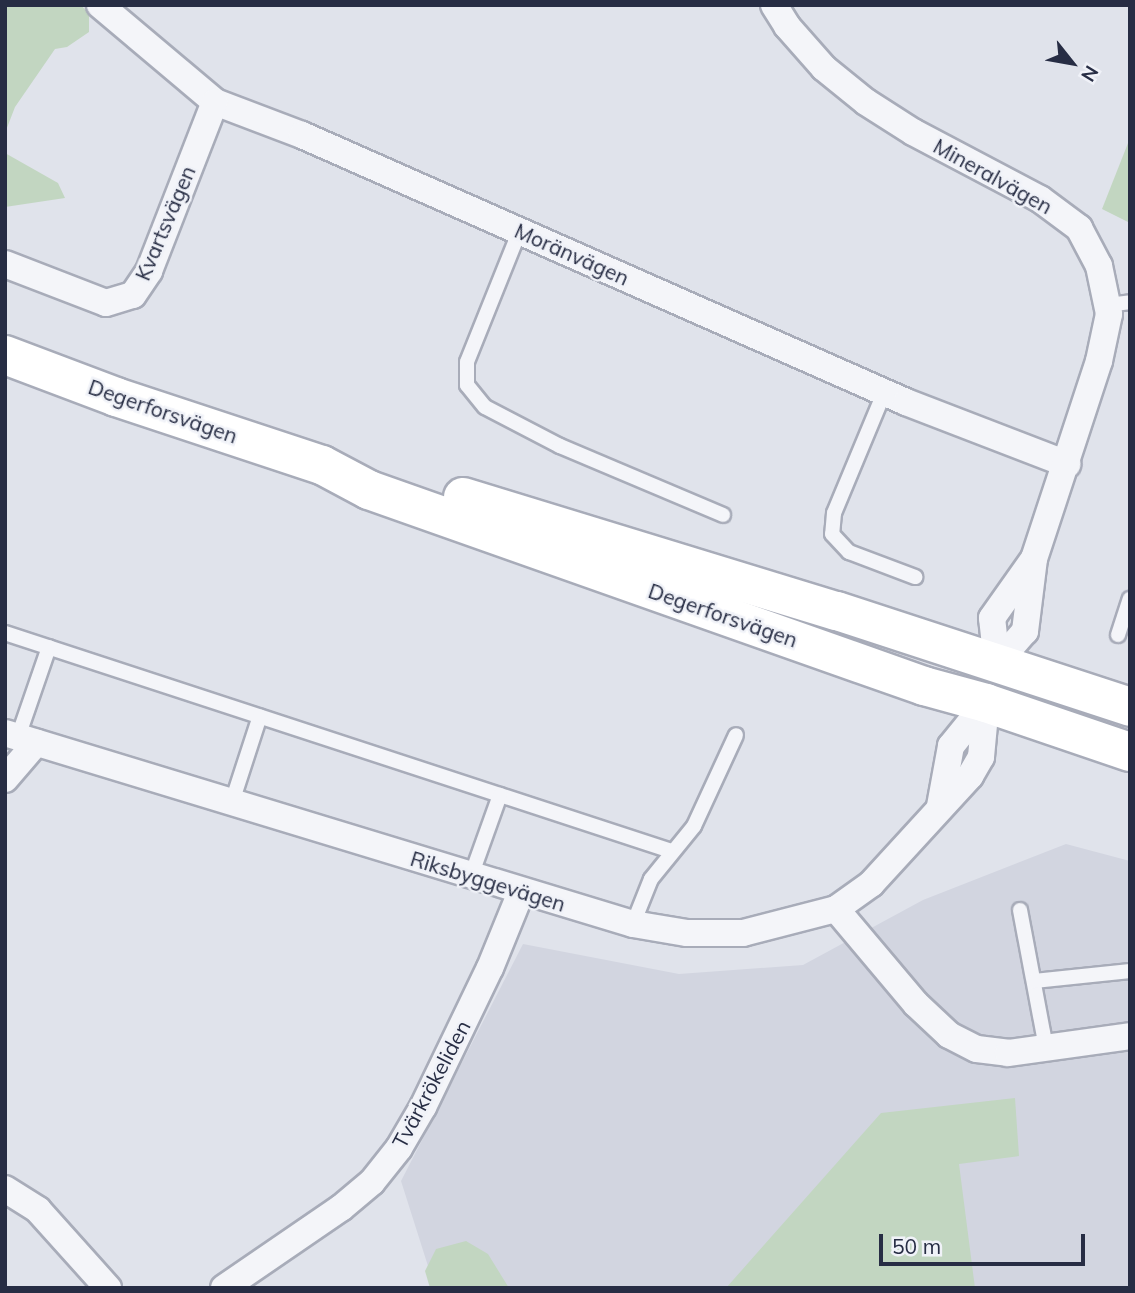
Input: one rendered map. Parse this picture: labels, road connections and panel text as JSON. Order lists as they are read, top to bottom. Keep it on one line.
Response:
{"streets":{"main road":["Degerforsvägen"],"street":["Mineralvägen","Kvartsvägen","Moränvägen","Riksbyggevägen","Tvärkrökeliden"]},"crossings":[["Mineralvägen","Moränvägen"],["Mineralvägen","Degerforsvägen"],["Kvartsvägen","Moränvägen"],["Degerforsvägen","Riksbyggevägen"],["Riksbyggevägen","Tvärkrökeliden"]],"scale_bar":"50 m","north":"bottom right"}
